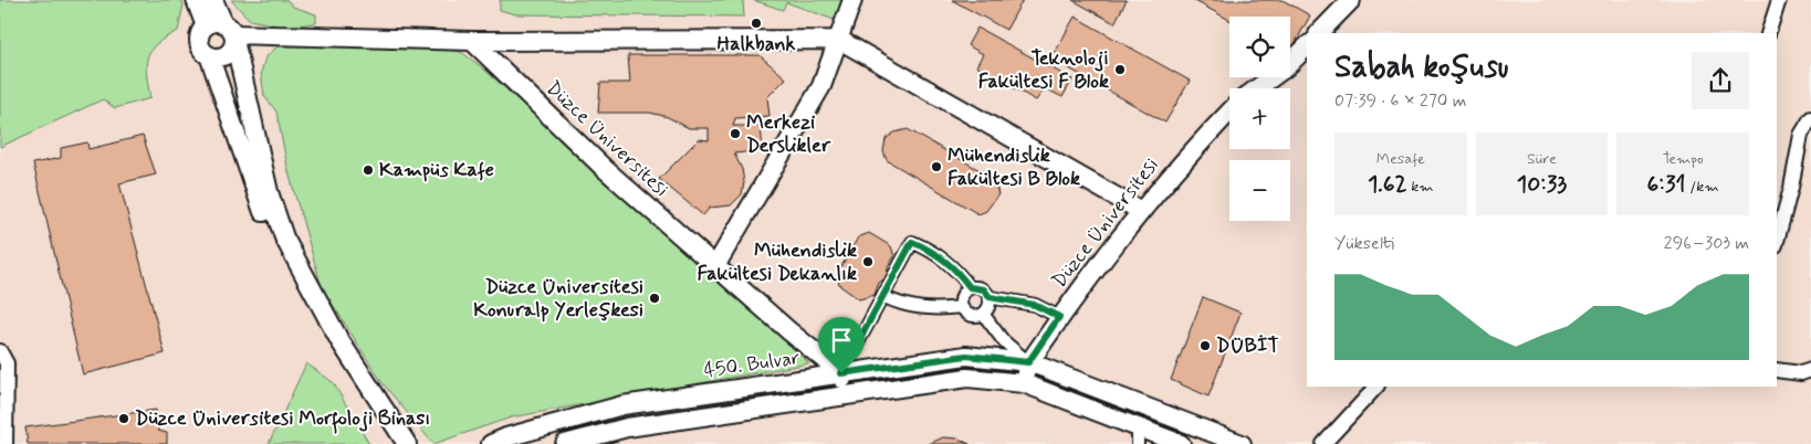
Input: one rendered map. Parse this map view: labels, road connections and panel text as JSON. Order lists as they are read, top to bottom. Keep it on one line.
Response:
{"streets":{"street":["Düzce Üniversitesi","450. Bulvar"]},"crossings":[["Düzce Üniversitesi","450. Bulvar"]],"places":["Halkbank","Teknoloji Fakültesi F Blok","Merkezi Derslikler","Mühendislik Fakültesi B Blok","Kampüs Kafe","Mühendislik Fakültesi Dekanlık","Düzce Üniversitesi Konuralp Yerleşkesi","DÜBİT","Düzce Üniversitesi Morfoloji Binası"],"page":{"map_buttons":["+","−"],"heading":["Sabah koşusu","07:39 · 6 × 270 m"],"stats":[["Mesafe","1.62 km"],["Süre","10:33"],["Tempo","6:31 /km"]],"chart":["Yükselti","296–303 m"]}}
